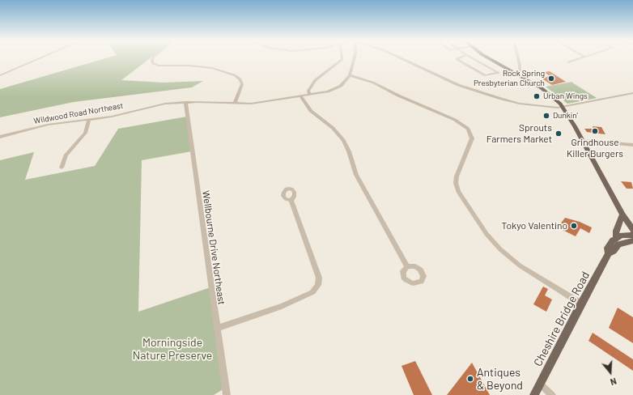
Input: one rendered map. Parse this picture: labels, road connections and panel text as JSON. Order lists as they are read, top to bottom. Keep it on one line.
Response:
{"streets":{"main road":["Cheshire Bridge Road"],"street":["Wildwood Road Northeast","Wellbourne Drive Northeast"]},"crossings":[["Wildwood Road Northeast","Wellbourne Drive Northeast"]],"parks":["Morningside Nature Preserve"],"places":["Rock Spring Presbyterian Church","Urban Wings","Dunkin'","Grindhouse Killer Burgers","Sprouts Farmers Market","Tokyo Valentino","Antiques & Beyond"],"north":"bottom"}
